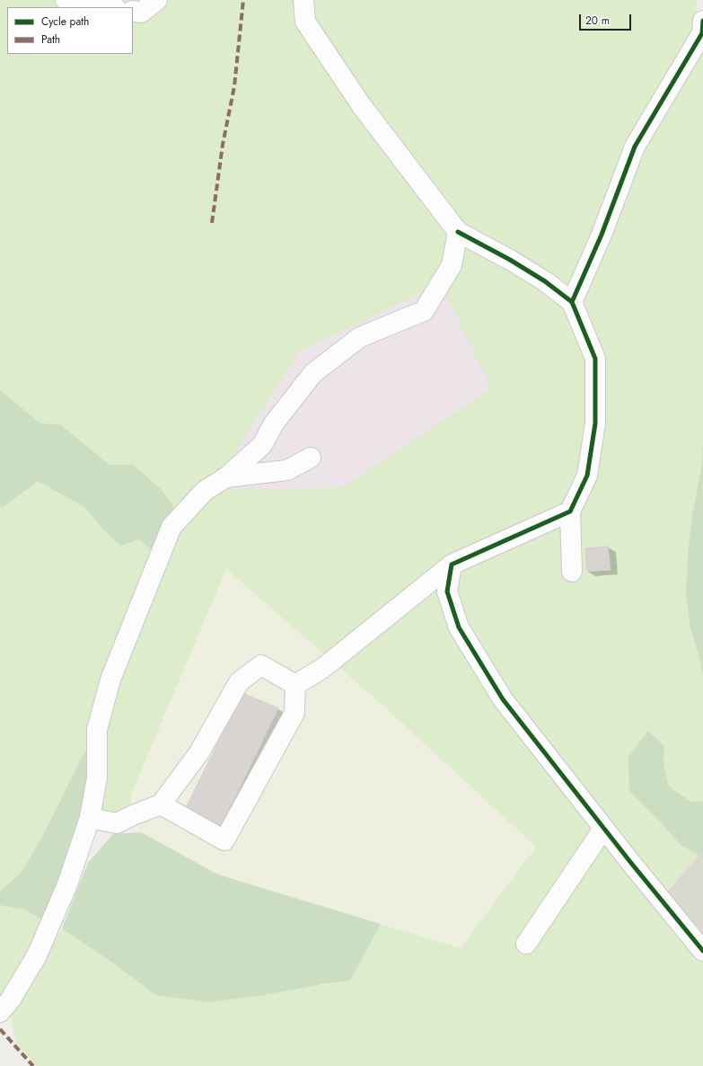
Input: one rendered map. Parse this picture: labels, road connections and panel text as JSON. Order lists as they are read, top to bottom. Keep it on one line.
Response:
{"legend":["Cycle path","Path"],"scale_bar":"20 m"}
